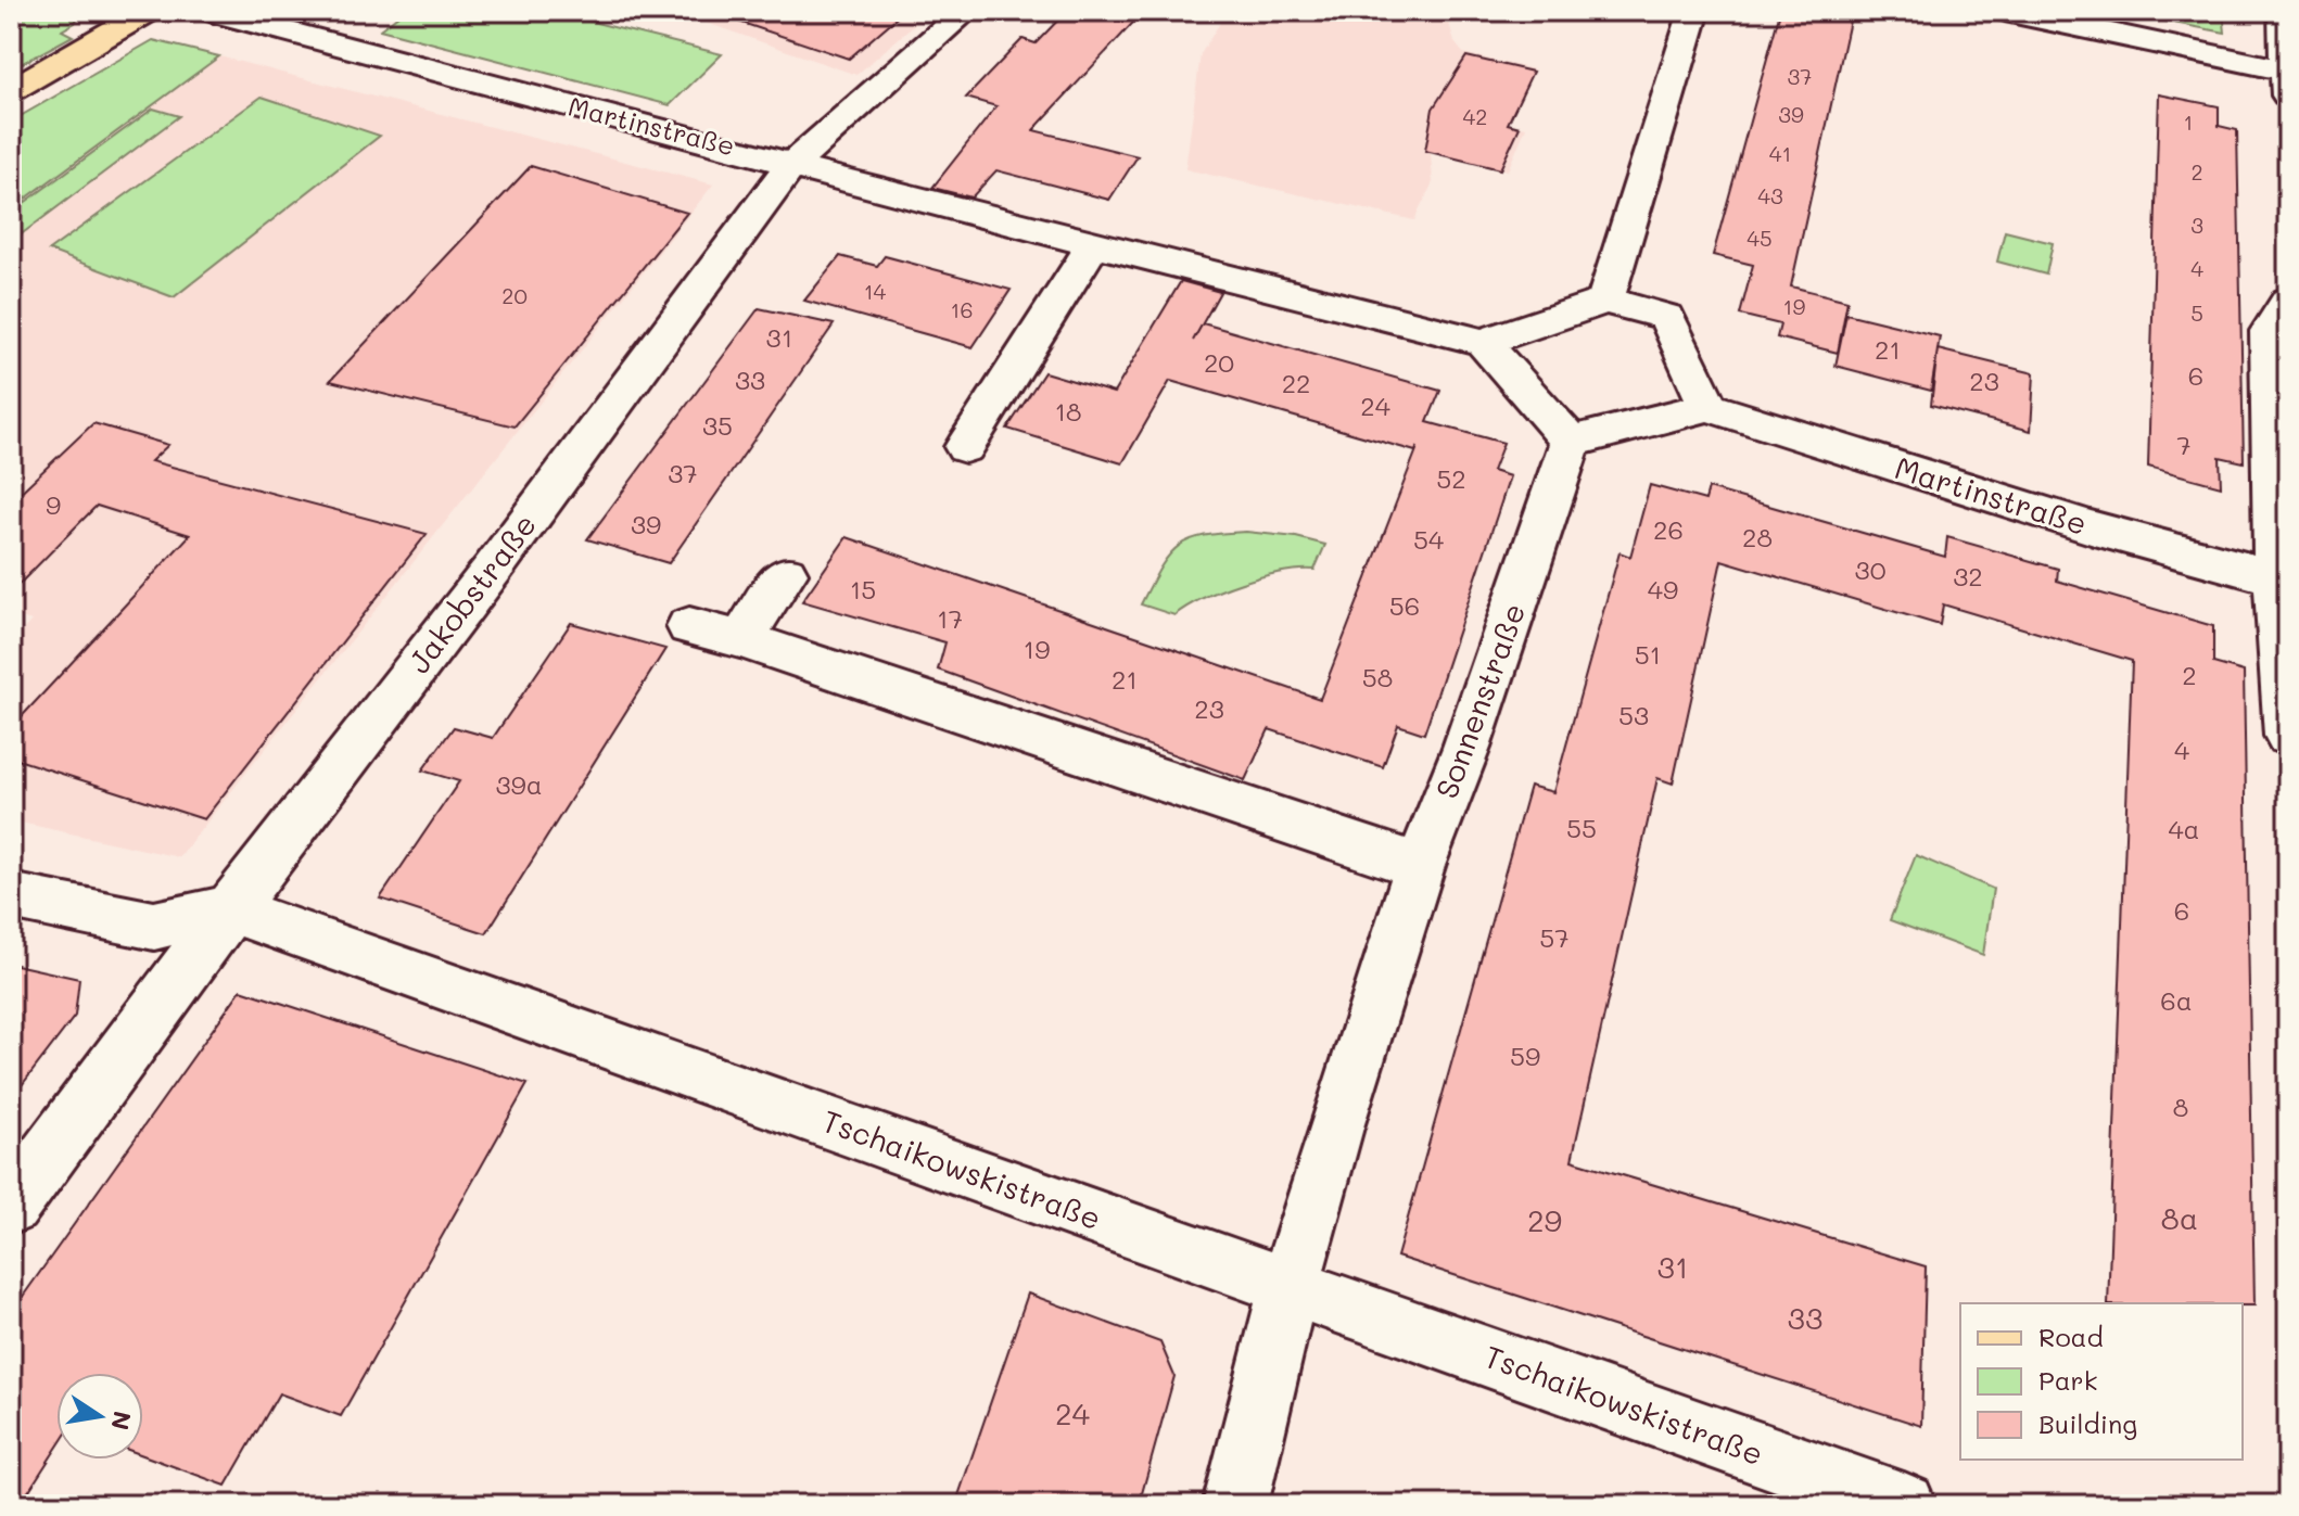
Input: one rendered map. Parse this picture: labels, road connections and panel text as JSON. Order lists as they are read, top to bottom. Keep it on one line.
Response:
{"streets":{"street":["Martinstraße","Jakobstraße","Sonnenstraße","Tschaikowskistraße"]},"crossings":[["Martinstraße","Jakobstraße"],["Jakobstraße","Tschaikowskistraße"],["Sonnenstraße","Tschaikowskistraße"]],"house_numbers":["37","39","42","1","41","2","43","3","45","4","14","20","19","16","5","31","21","20","6","33","23","22","24","18","35","7","37","52","9","39","26","28","54","30","32","15","49","56","17","19","51","2","58","21","23","53","4","39a","55","4a","6","57","6a","59","8","8a","29","31","33","24"],"legend":["Road","Park","Building"],"north":"right"}
